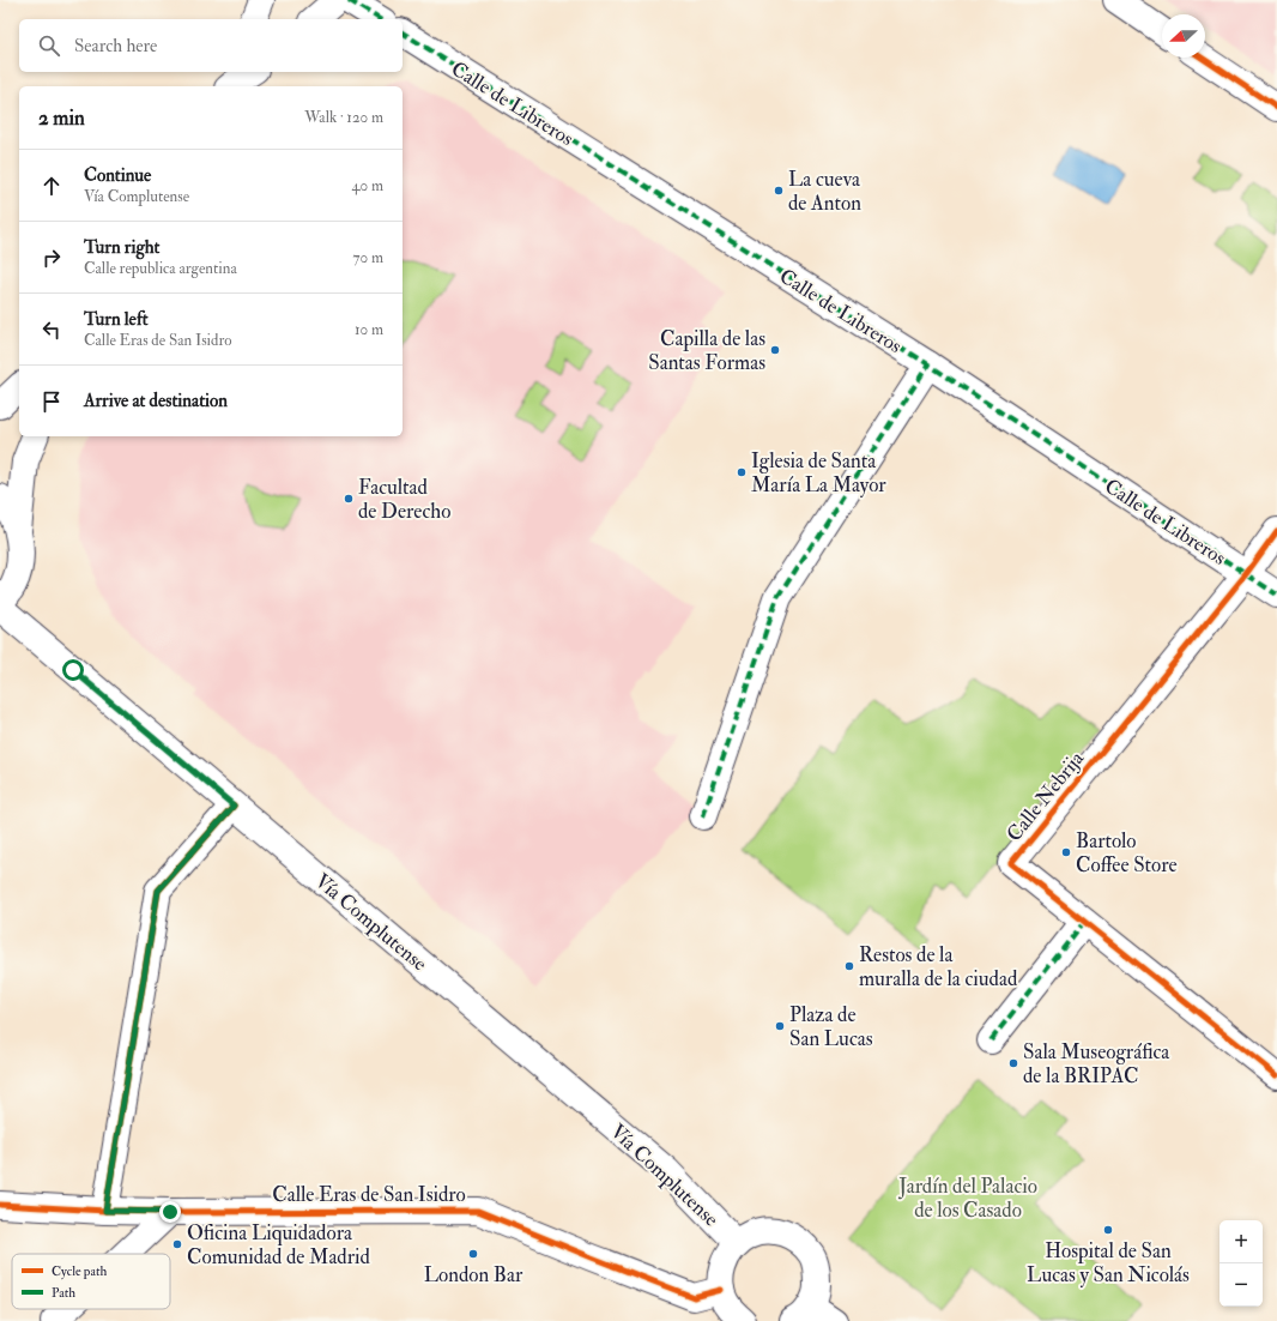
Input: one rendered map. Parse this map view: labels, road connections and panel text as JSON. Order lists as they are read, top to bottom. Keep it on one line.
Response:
{"streets":{"street":["Calle de Libreros","Calle Nebrija","Vía Complutense","Calle Eras de San Isidro"]},"crossings":[["Calle de Libreros","Calle Nebrija"]],"parks":["Jardín del Palacio de los Casado"],"places":["La cueva de Anton","Capilla de las Santas Formas","Iglesia de Santa María La Mayor","Facultad de Derecho","Bartolo Coffee Store","Restos de la muralla de la ciudad","Plaza de San Lucas","Sala Museográfica de la BRIPAC","Hospital de San Lucas y San Nicolás","Oficina Liquidadora Comunidad de Madrid","London Bar"],"legend":["Cycle path","Path"],"north":"left","page":{"search":"Search here","heading":["2 min","Walk · 120 m"],"list":[["Continue","Vía Complutense","40 m"],["Turn right","Calle republica argentina","70 m"],["Turn left","Calle Eras de San Isidro","10 m"],"Arrive at destination"],"map_buttons":["+","−"]}}
